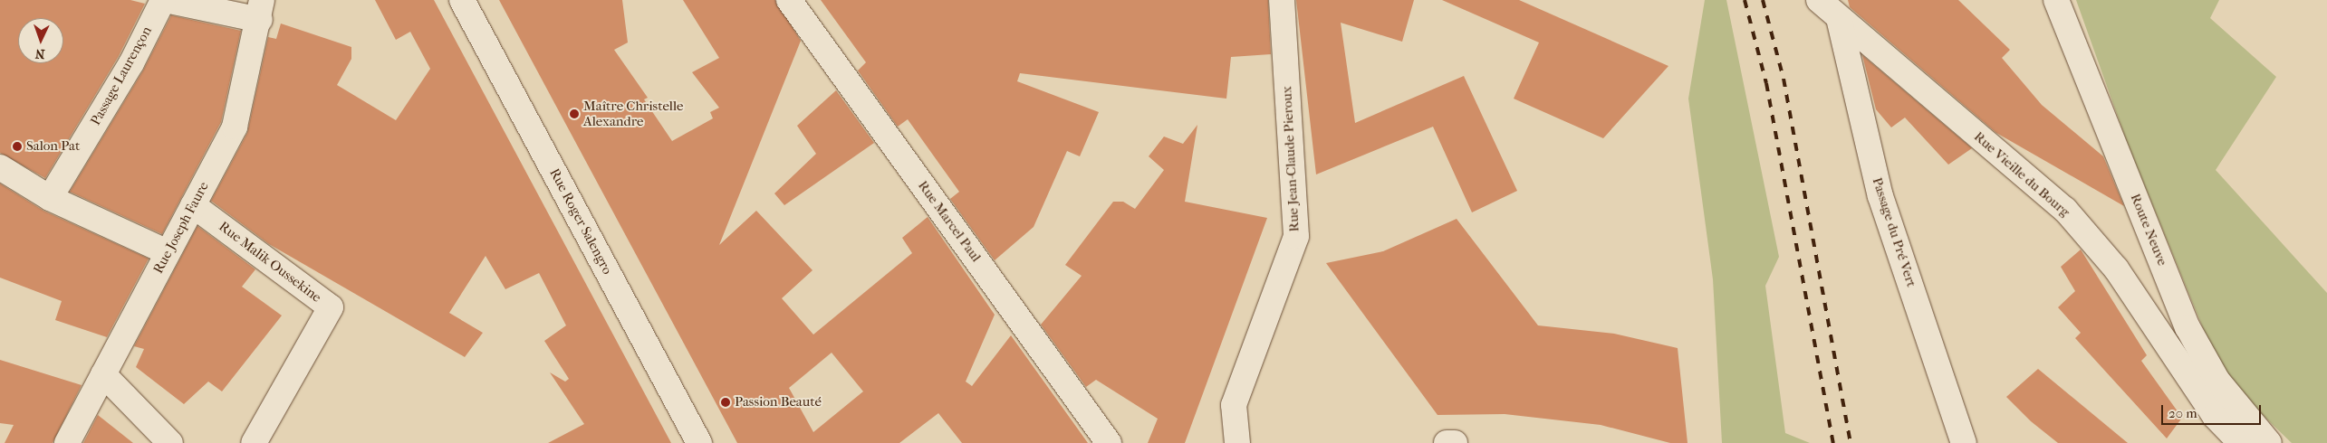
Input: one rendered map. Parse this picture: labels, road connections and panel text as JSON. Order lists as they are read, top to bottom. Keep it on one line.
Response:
{"streets":{"street":["Passage Laurençon","Rue Jean-Claude Pieroux","Rue Vieille du Bourg","Rue Roger Salengro","Rue Marcel Paul","Rue Joseph Faure","Route Neuve","Passage du Pré Vert","Rue Malik Oussekine"]},"crossings":[["Passage Laurençon","Rue Joseph Faure"],["Rue Vieille du Bourg","Passage du Pré Vert"],["Rue Joseph Faure","Rue Malik Oussekine"]],"places":["Maître Christelle Alexandre","Salon Pat","Passion Beauté"],"scale_bar":"20 m","north":"bottom"}
